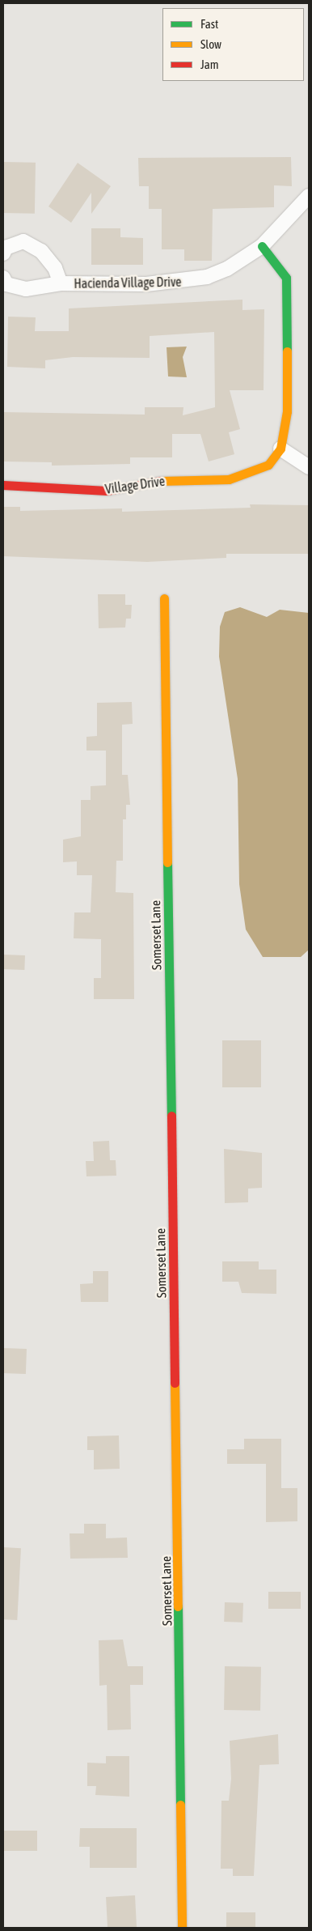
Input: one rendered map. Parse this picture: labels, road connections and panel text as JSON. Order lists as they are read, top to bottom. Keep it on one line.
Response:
{"streets":{"street":["Hacienda Village Drive","Village Drive","Somerset Lane"]},"crossings":[["Hacienda Village Drive","Village Drive"]],"legend":["Fast","Slow","Jam"]}
